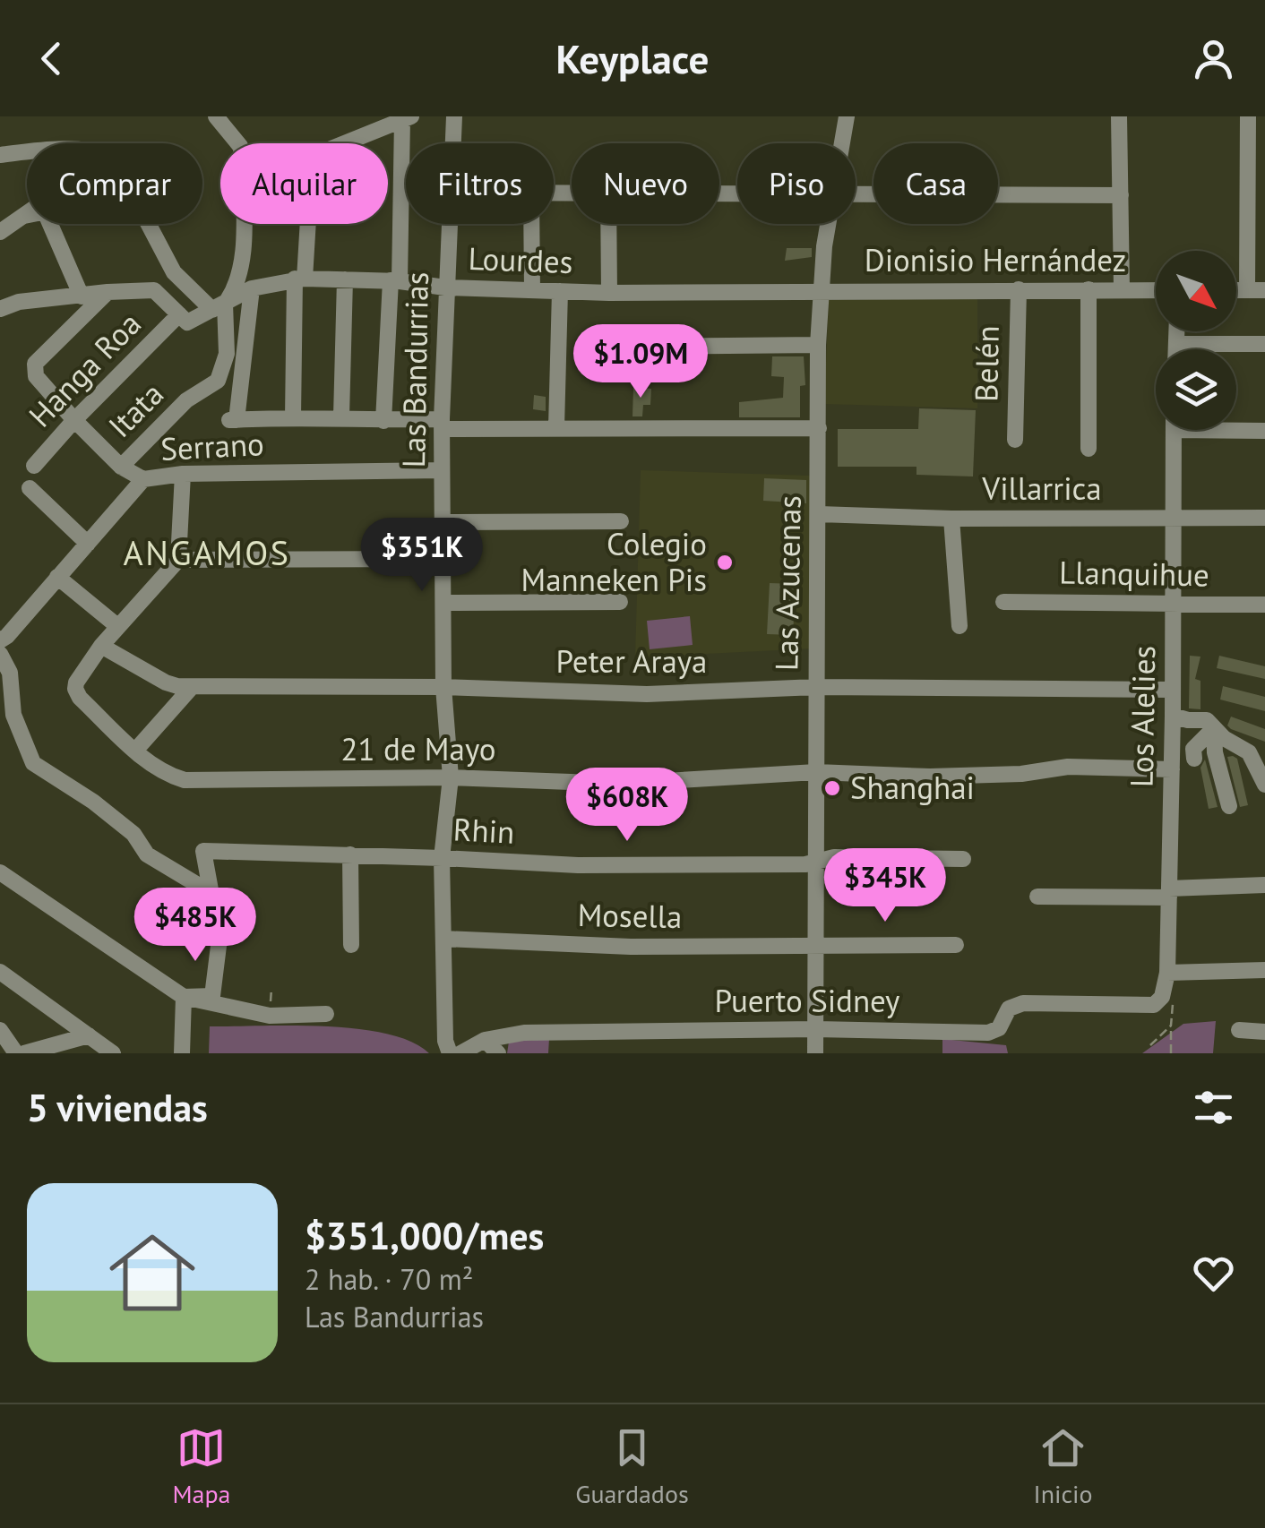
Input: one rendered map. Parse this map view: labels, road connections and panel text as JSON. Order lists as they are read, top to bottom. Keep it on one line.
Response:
{"streets":{"street":["Lourdes","Dionisio Hernández","Belén","Hanga Roa","Las Bandurrias","Itata","Serrano","Villarrica","Llanquihue","Las Azucenas","Peter Araya","Los Alelies","21 de Mayo","Rhin","Mosella","Puerto Sidney"]},"crossings":[["Lourdes","Dionisio Hernández"],["Lourdes","Las Bandurrias"],["Lourdes","Itata"],["Lourdes","Las Azucenas"],["Dionisio Hernández","Belén"],["Dionisio Hernández","Las Azucenas"],["Hanga Roa","Serrano"],["Las Bandurrias","Serrano"],["Las Bandurrias","Peter Araya"],["Las Bandurrias","21 de Mayo"],["Las Bandurrias","Rhin"],["Las Bandurrias","Mosella"],["Itata","Serrano"],["Villarrica","Las Azucenas"],["Villarrica","Los Alelies"],["Llanquihue","Los Alelies"],["Las Azucenas","Peter Araya"],["Las Azucenas","21 de Mayo"],["Las Azucenas","Rhin"],["Las Azucenas","Mosella"],["Las Azucenas","Puerto Sidney"],["Peter Araya","Los Alelies"],["Peter Araya","21 de Mayo"],["Los Alelies","21 de Mayo"],["Los Alelies","Puerto Sidney"]],"districts":["ANGAMOS"],"places":["Colegio Manneken Pis","Shanghai"],"north":"bottom right","page":{"header":"Keyplace","chip":["Comprar","Alquilar","Filtros","Nuevo","Piso","Casa"],"price":["$1.09M","$351K","$608K","$345K","$485K"],"heading":"5 viviendas","list":[{"name":"$351,000/mes","note":"2 hab. · 70 m² · Las Bandurrias"}],"tabs":["Mapa","Guardados","Inicio"]}}
